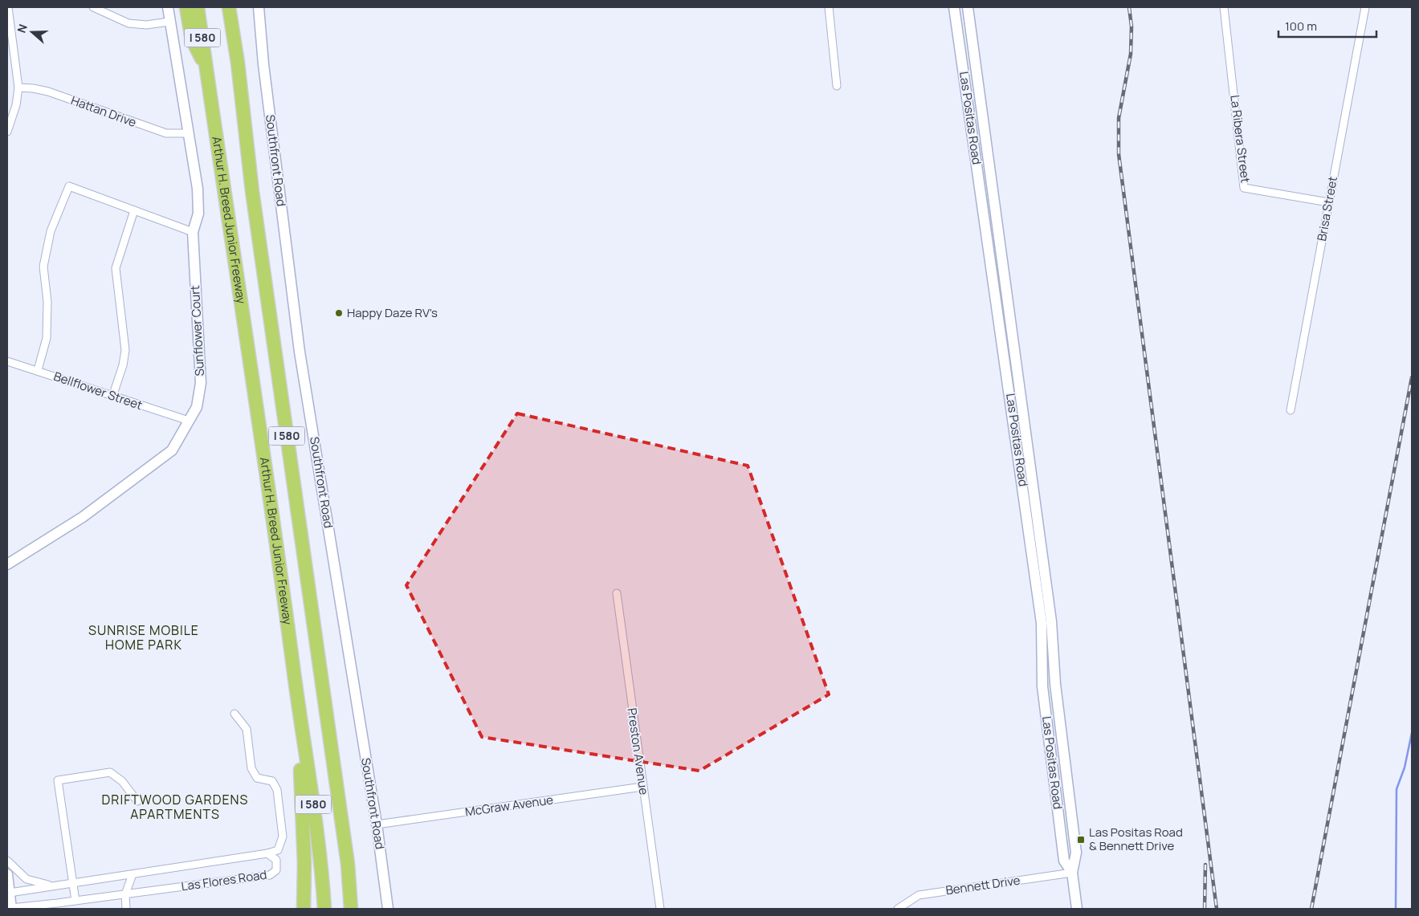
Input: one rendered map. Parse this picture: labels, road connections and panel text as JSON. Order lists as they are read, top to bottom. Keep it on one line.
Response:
{"streets":{"highway":["I 580","Arthur H. Breed Junior Freeway"],"main road":["Las Positas Road","Southfront Road","Sunflower Court"],"street":["Hattan Drive","La Ribera Street","Brisa Street","Bellflower Street","Preston Avenue","McGraw Avenue","Las Flores Road","Bennett Drive"]},"crossings":[["Hattan Drive","Sunflower Court"],["Las Positas Road","Bennett Drive"],["La Ribera Street","Brisa Street"],["Southfront Road","McGraw Avenue"],["Sunflower Court","Bellflower Street"],["Preston Avenue","McGraw Avenue"]],"districts":["SUNRISE MOBILE HOME PARK","DRIFTWOOD GARDENS APARTMENTS"],"places":{"other":["Happy Daze RV's"],"transit":["Las Positas Road & Bennett Drive"]},"scale_bar":"100 m","north":"left"}
